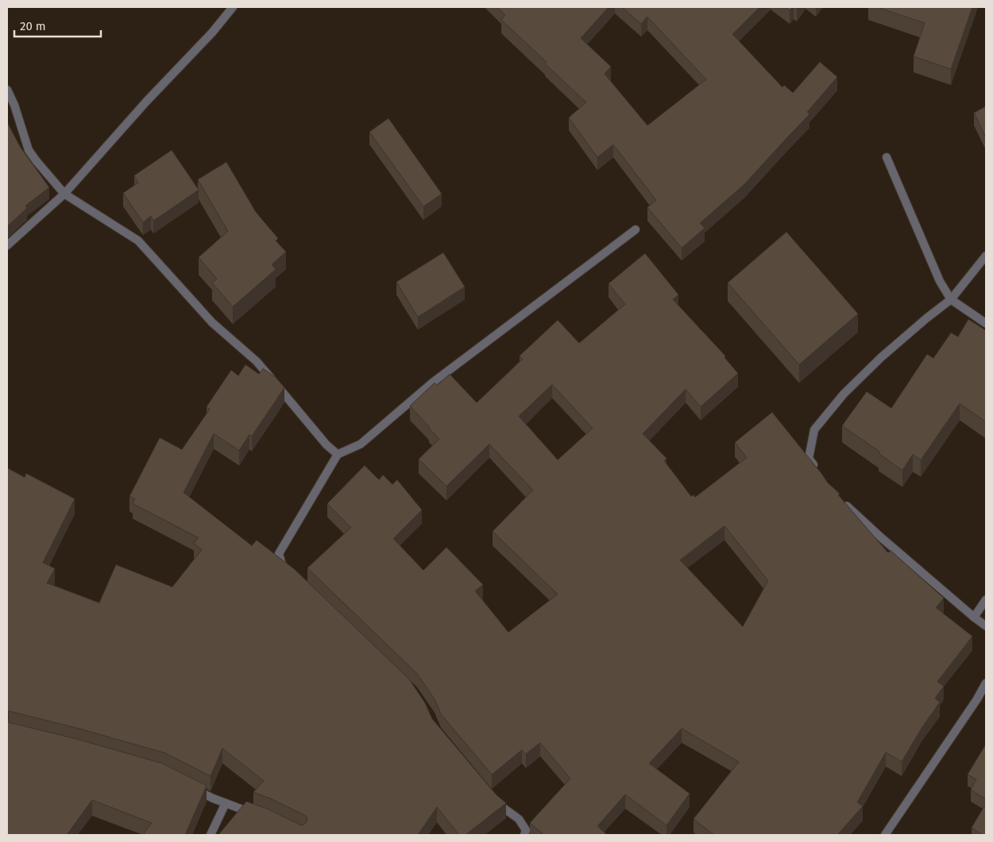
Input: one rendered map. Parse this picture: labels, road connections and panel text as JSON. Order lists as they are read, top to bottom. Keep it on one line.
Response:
{"scale_bar":"20 m"}
